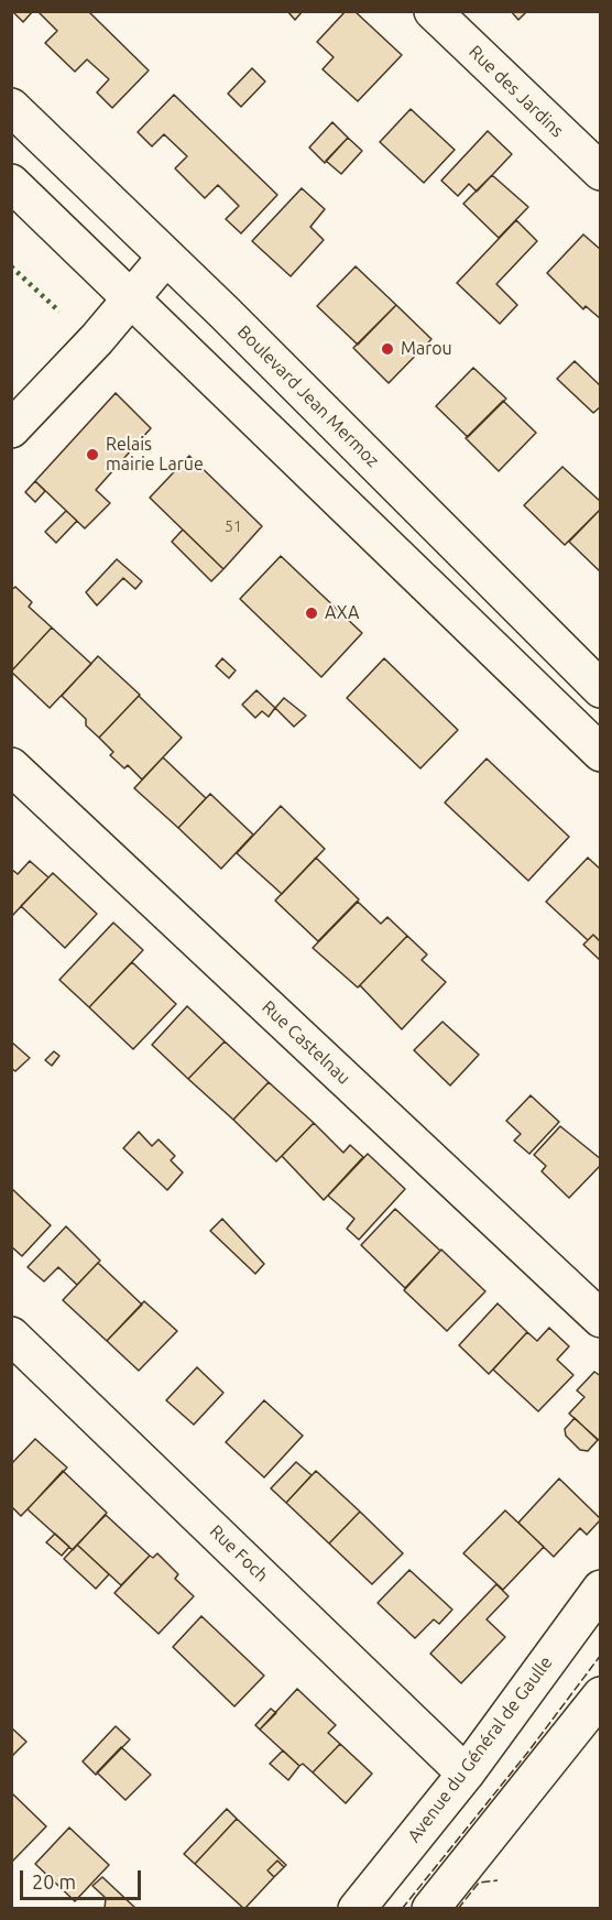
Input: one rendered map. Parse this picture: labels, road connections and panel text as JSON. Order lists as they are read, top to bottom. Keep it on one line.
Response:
{"streets":{"street":["Rue des Jardins","Boulevard Jean Mermoz","Rue Castelnau","Rue Foch","Avenue du Général de Gaulle"]},"crossings":[["Rue Foch","Avenue du Général de Gaulle"]],"places":["Marou","Relais mairie Larue","AXA"],"house_numbers":["51"],"scale_bar":"20 m"}
